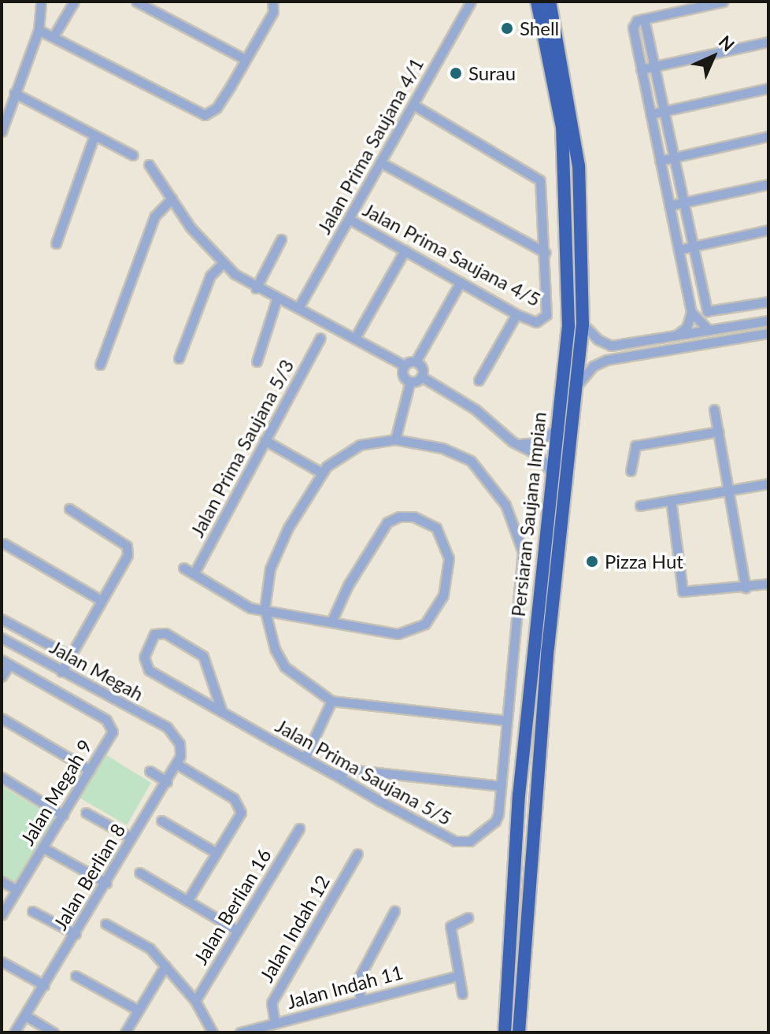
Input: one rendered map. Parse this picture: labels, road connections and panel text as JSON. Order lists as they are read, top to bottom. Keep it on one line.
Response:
{"streets":{"highway":["Persiaran Saujana Impian"],"street":["Jalan Prima Saujana 4/1","Jalan Prima Saujana 4/5","Jalan Prima Saujana 5/3","Jalan Megah","Jalan Prima Saujana 5/5","Jalan Megah 9","Jalan Berlian 8","Jalan Berlian 16","Jalan Indah 12","Jalan Indah 11"]},"crossings":[["Jalan Prima Saujana 4/1","Jalan Prima Saujana 4/5"],["Jalan Megah","Jalan Berlian 8"],["Jalan Indah 12","Jalan Indah 11"]],"places":["Shell","Surau","Pizza Hut"],"north":"top right"}
